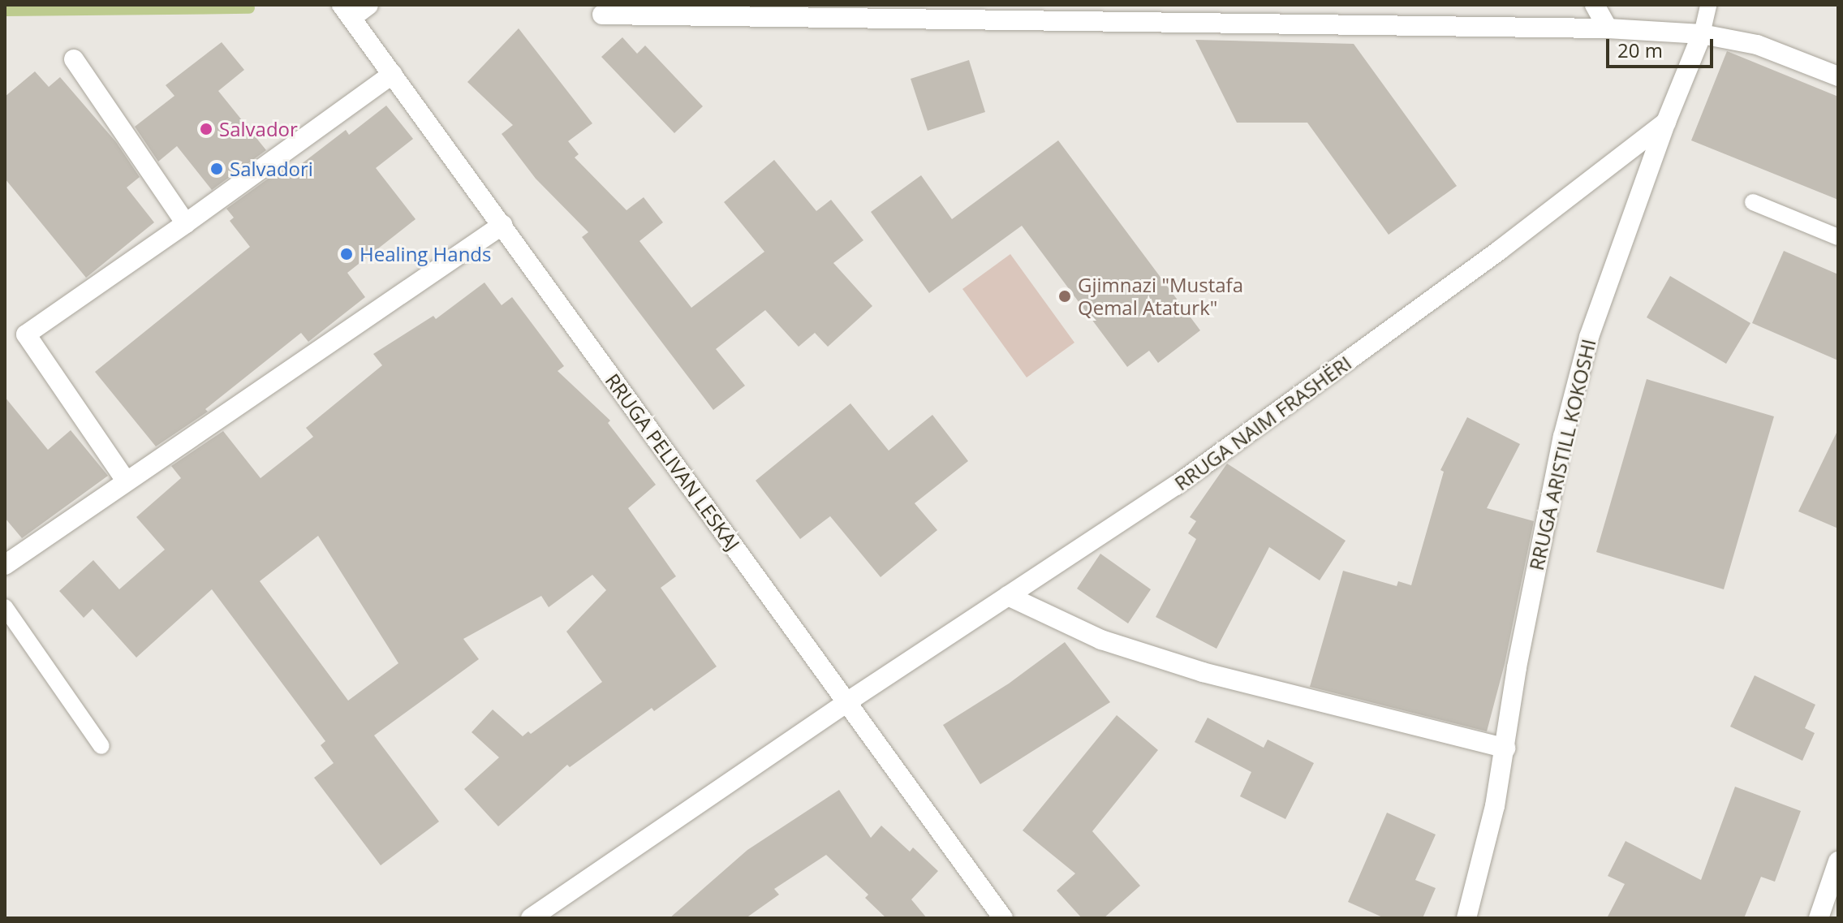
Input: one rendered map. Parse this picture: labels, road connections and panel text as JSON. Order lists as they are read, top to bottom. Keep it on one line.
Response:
{"streets":{"street":["RRUGA NAIM FRASHËRI","RRUGA ARISTILL KOKOSHI","RRUGA PELIVAN LESKAJ"]},"crossings":[["RRUGA NAIM FRASHËRI","RRUGA ARISTILL KOKOSHI"],["RRUGA NAIM FRASHËRI","RRUGA PELIVAN LESKAJ"]],"places":["Salvador","Salvadori","Healing Hands","Gjimnazi \"Mustafa Qemal Ataturk\""],"scale_bar":"20 m"}
